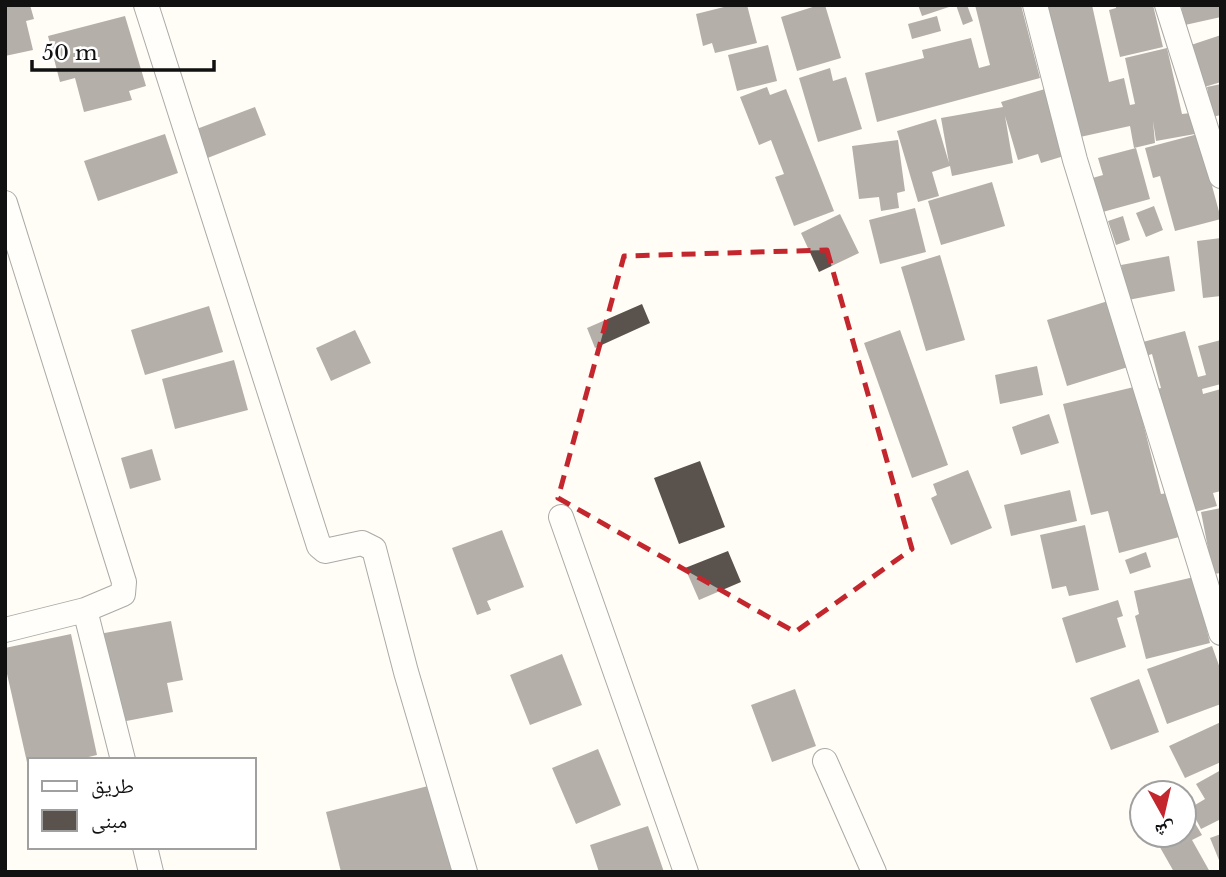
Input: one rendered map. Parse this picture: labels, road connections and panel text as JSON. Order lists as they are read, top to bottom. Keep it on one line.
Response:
{"legend":["طريق","مبنى"],"scale_bar":"50 m","north":"bottom"}
